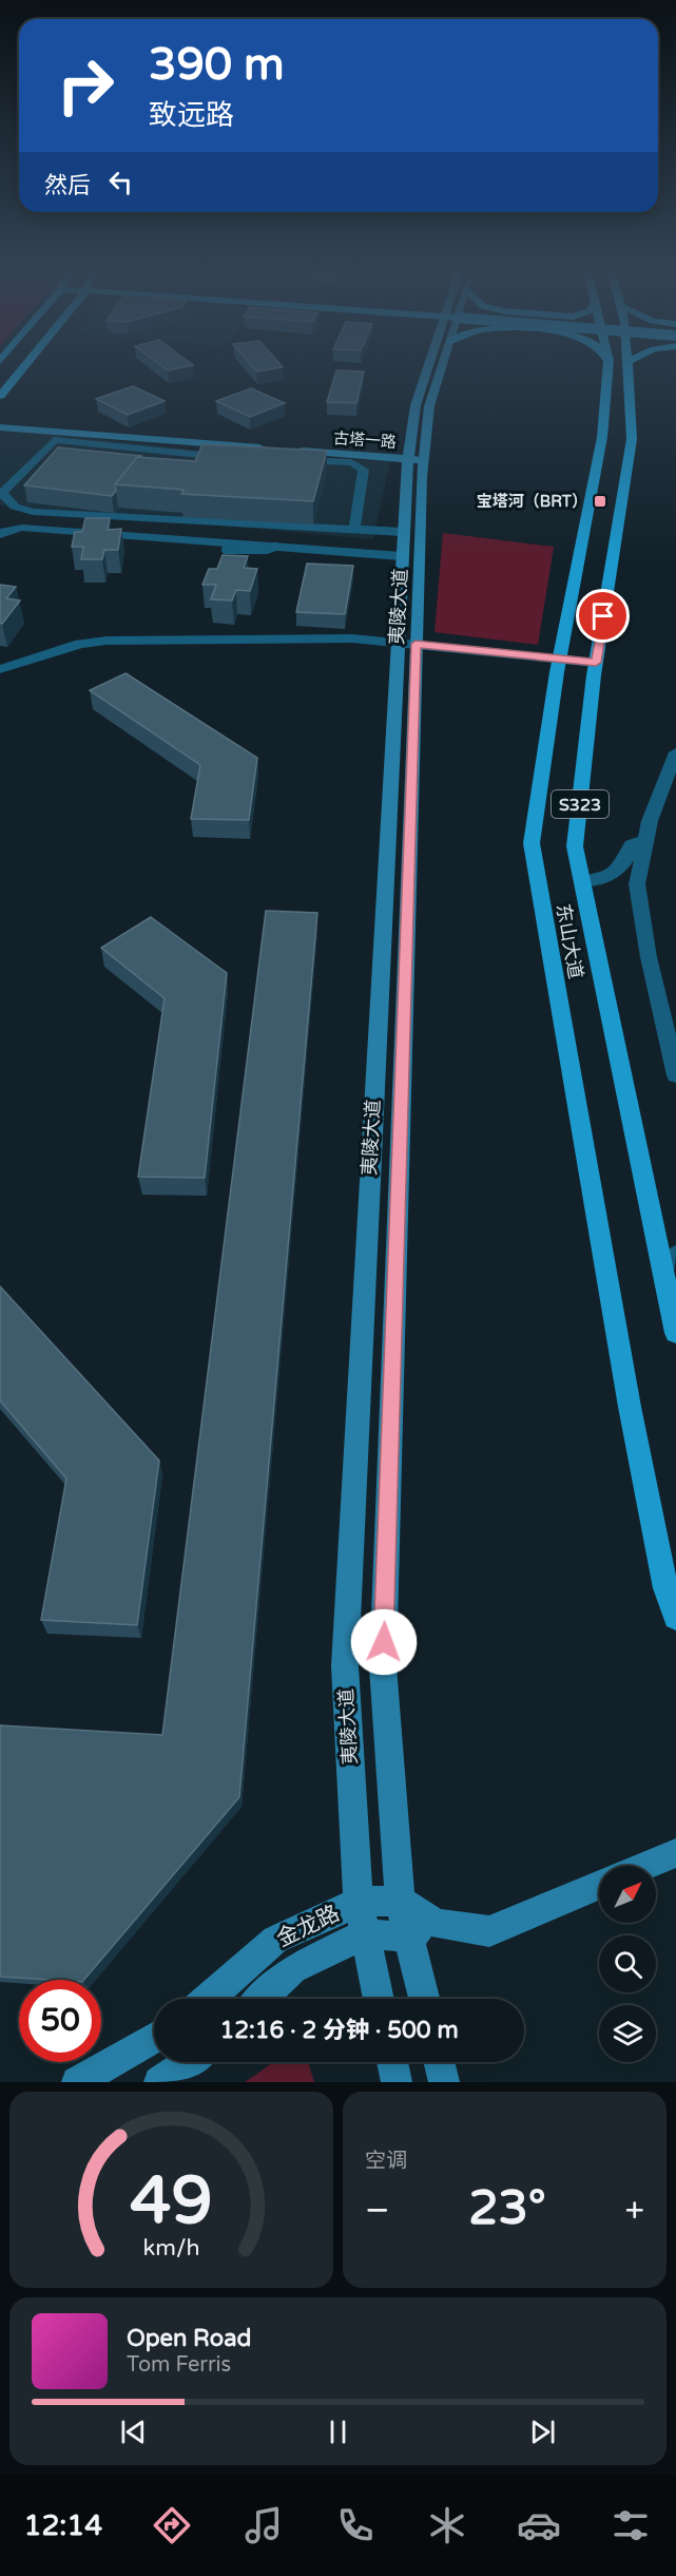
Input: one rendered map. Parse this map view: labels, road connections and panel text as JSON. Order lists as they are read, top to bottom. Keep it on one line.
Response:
{"streets":{"main road":["古塔一路","夷陵大道","S323","东山大道","金龙路"]},"crossings":[["古塔一路","夷陵大道"],["夷陵大道","金龙路"]],"places":{"transit":["宝塔河（BRT）"]},"north":"top right","page":{"turn":["390 m","致远路"],"then":"然后","limit":"50","trip":"12:16 · 2 分钟 · 500 m","tile":"空调","heat":["−","23°","+"],"song":["Open Road","Tom Ferris"],"tabs":"12:14","gauge":["49","km/h"]}}
